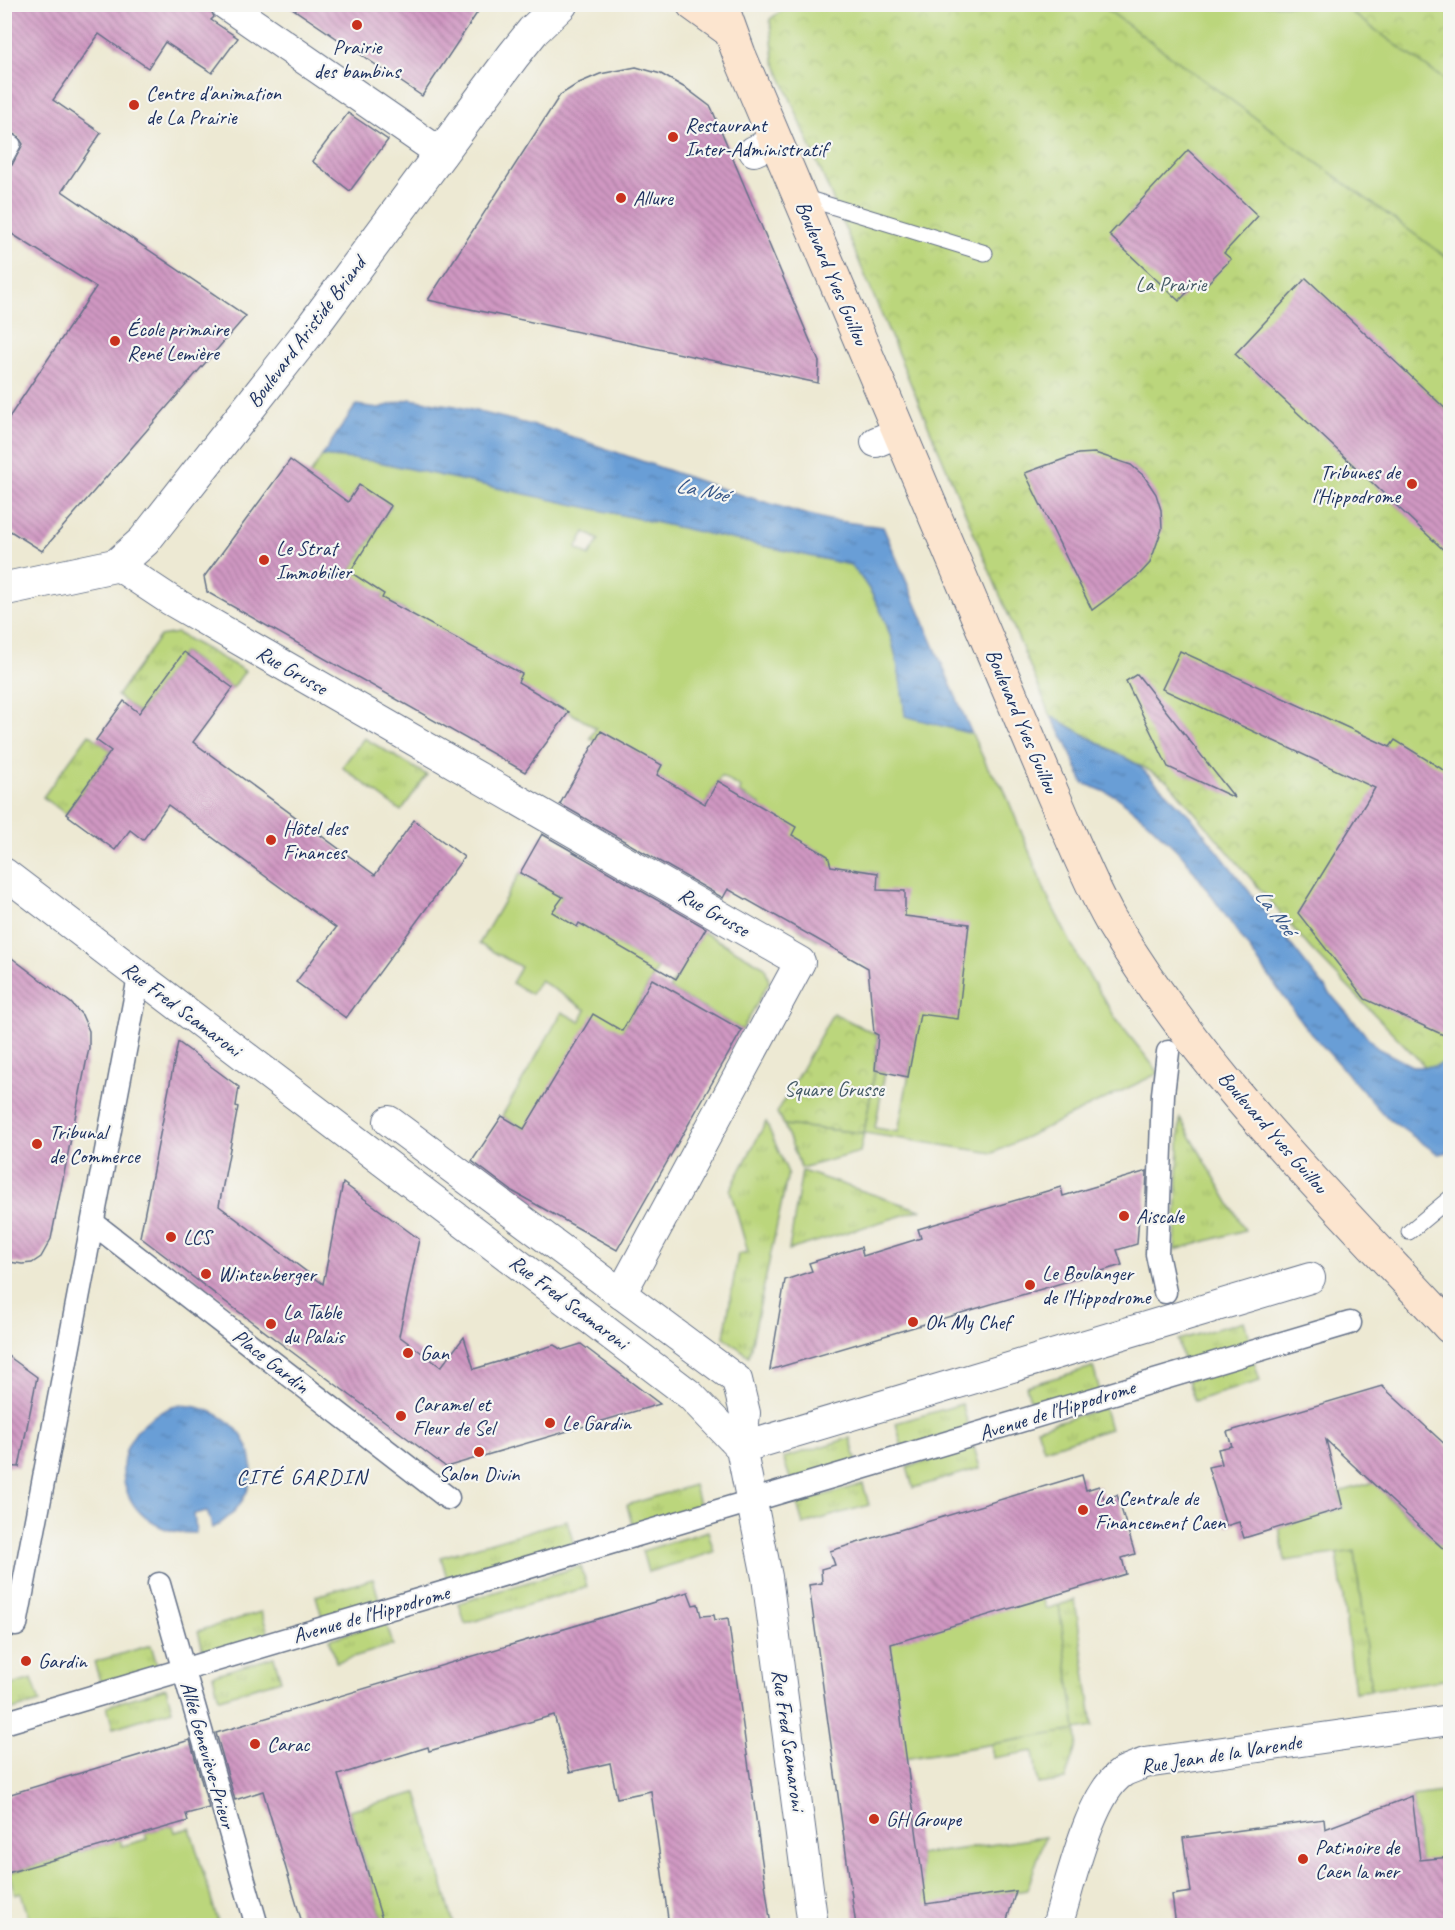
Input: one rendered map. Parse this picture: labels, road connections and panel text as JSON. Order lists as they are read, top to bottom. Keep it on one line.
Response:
{"streets":{"main road":["Boulevard Yves Guillou"],"street":["Boulevard Aristide Briand","Rue Grusse","Rue Fred Scamaroni","Place Gardin","Avenue de l'Hippodrome","Rue Jean de la Varende","Allée Geneviève-Prieur"]},"crossings":[["Boulevard Aristide Briand","Rue Grusse"],["Avenue de l'Hippodrome","Allée Geneviève-Prieur"]],"districts":["CITÉ GARDIN"],"water":["La Noé"],"parks":["La Prairie","Square Grusse"],"places":["Prairie des bambins","Centre d'animation de La Prairie","Restaurant Inter-Administratif","Allure","École primaire René Lemière","Tribunes de l'Hippodrome","Le Strat Immobilier","Hôtel des Finances","Tribunal de Commerce","Aiscale","LCS","Wintenberger","Le Boulanger de l’Hippodrome","Oh My Chef","La Table du Palais","Gan","Caramel et Fleur de Sel","Le Gardin","Salon Divin","La Centrale de Financement Caen","Gardin","Carac","GH Groupe","Patinoire de Caen la mer"]}
